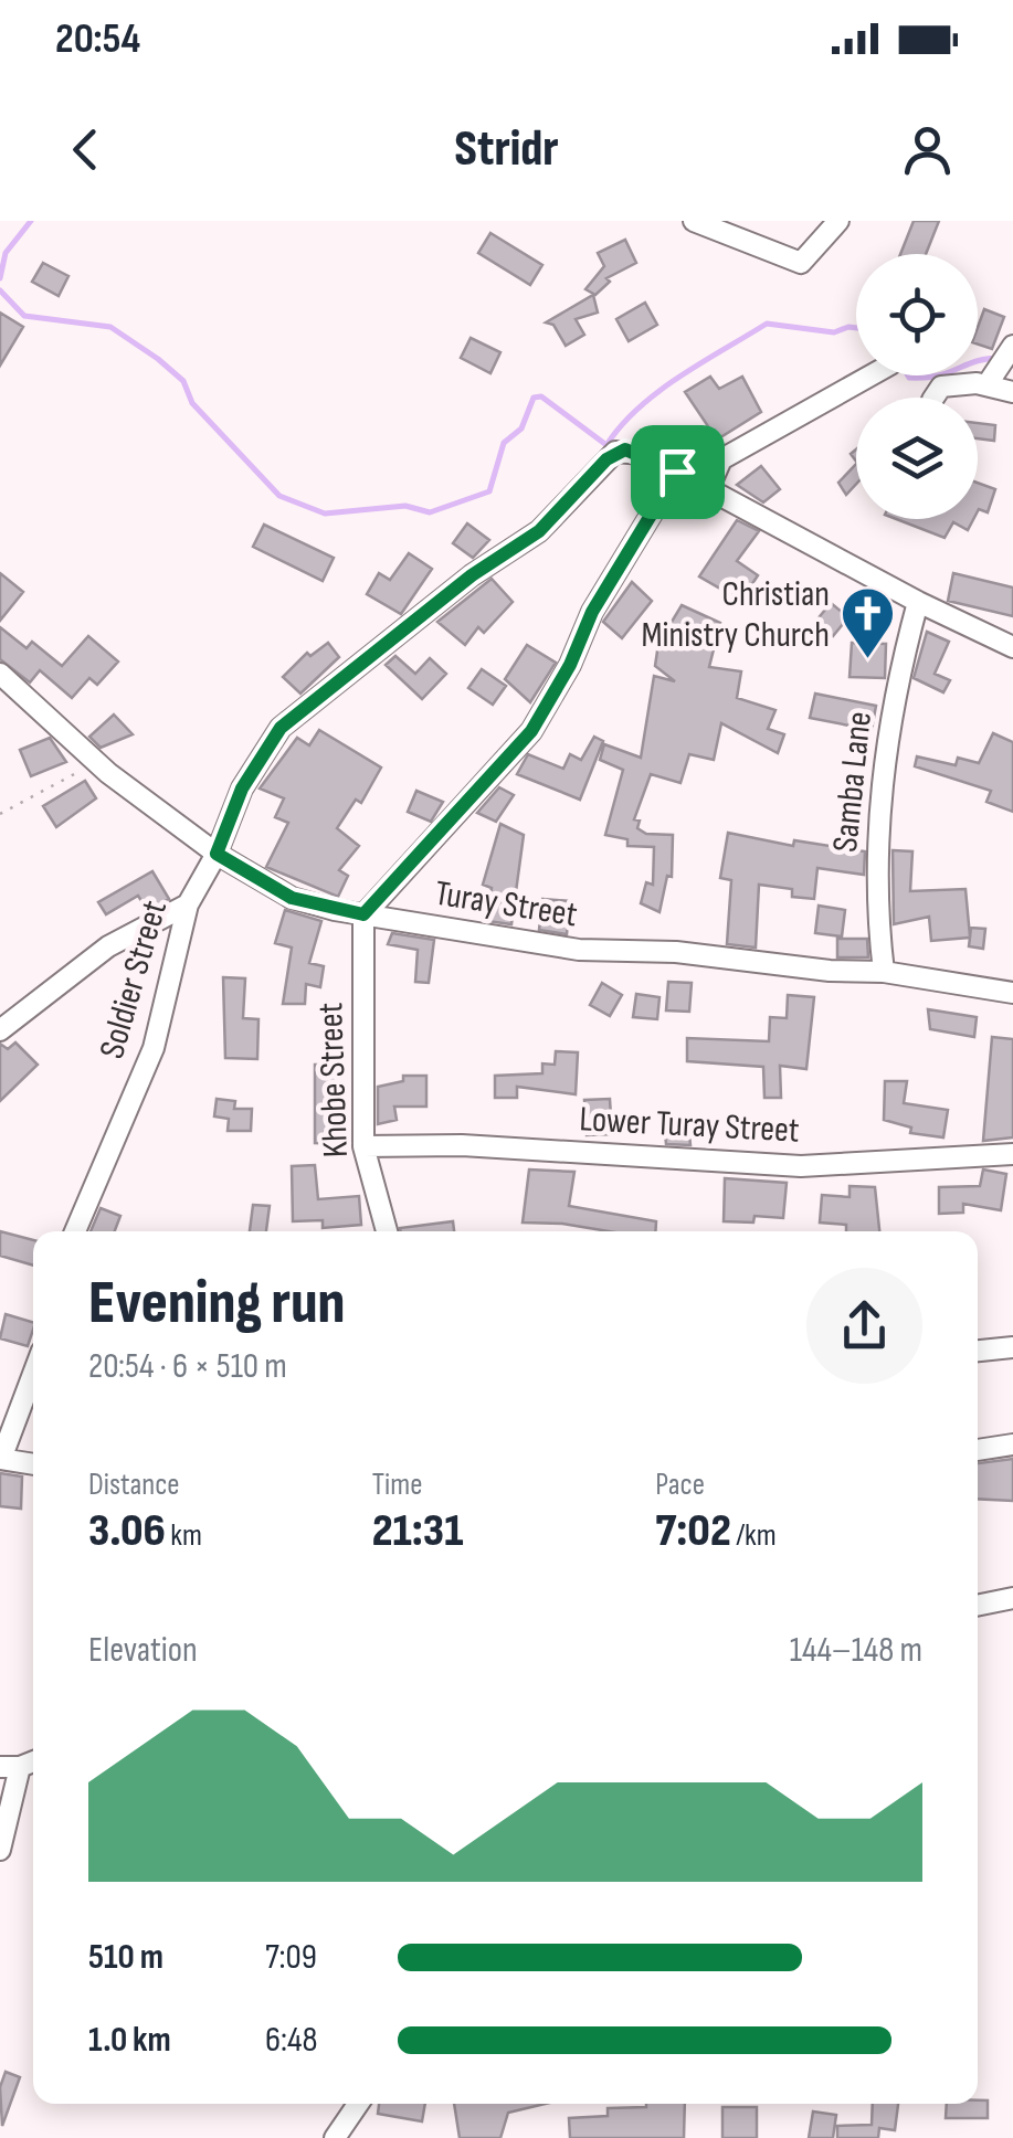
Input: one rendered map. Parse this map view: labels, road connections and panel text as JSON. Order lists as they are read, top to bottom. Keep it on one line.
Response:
{"streets":{"street":["Samba Lane","Turay Street","Soldier Street","Khobe Street","Lower Turay Street"]},"crossings":[["Samba Lane","Turay Street"],["Turay Street","Soldier Street"],["Turay Street","Khobe Street"],["Khobe Street","Lower Turay Street"]],"places":{"church":["Christian Ministry Church"]},"page":{"status":"20:54","header":"Stridr","heading":["Evening run","20:54 · 6 × 510 m"],"stats":[["Distance","3.06 km"],["Time","21:31"],["Pace","7:02 /km"]],"chart":["Elevation","144–148 m"],"list":[{"name":"510 m","note":"7:09"},{"name":"1.0 km","note":"6:48"}]}}
